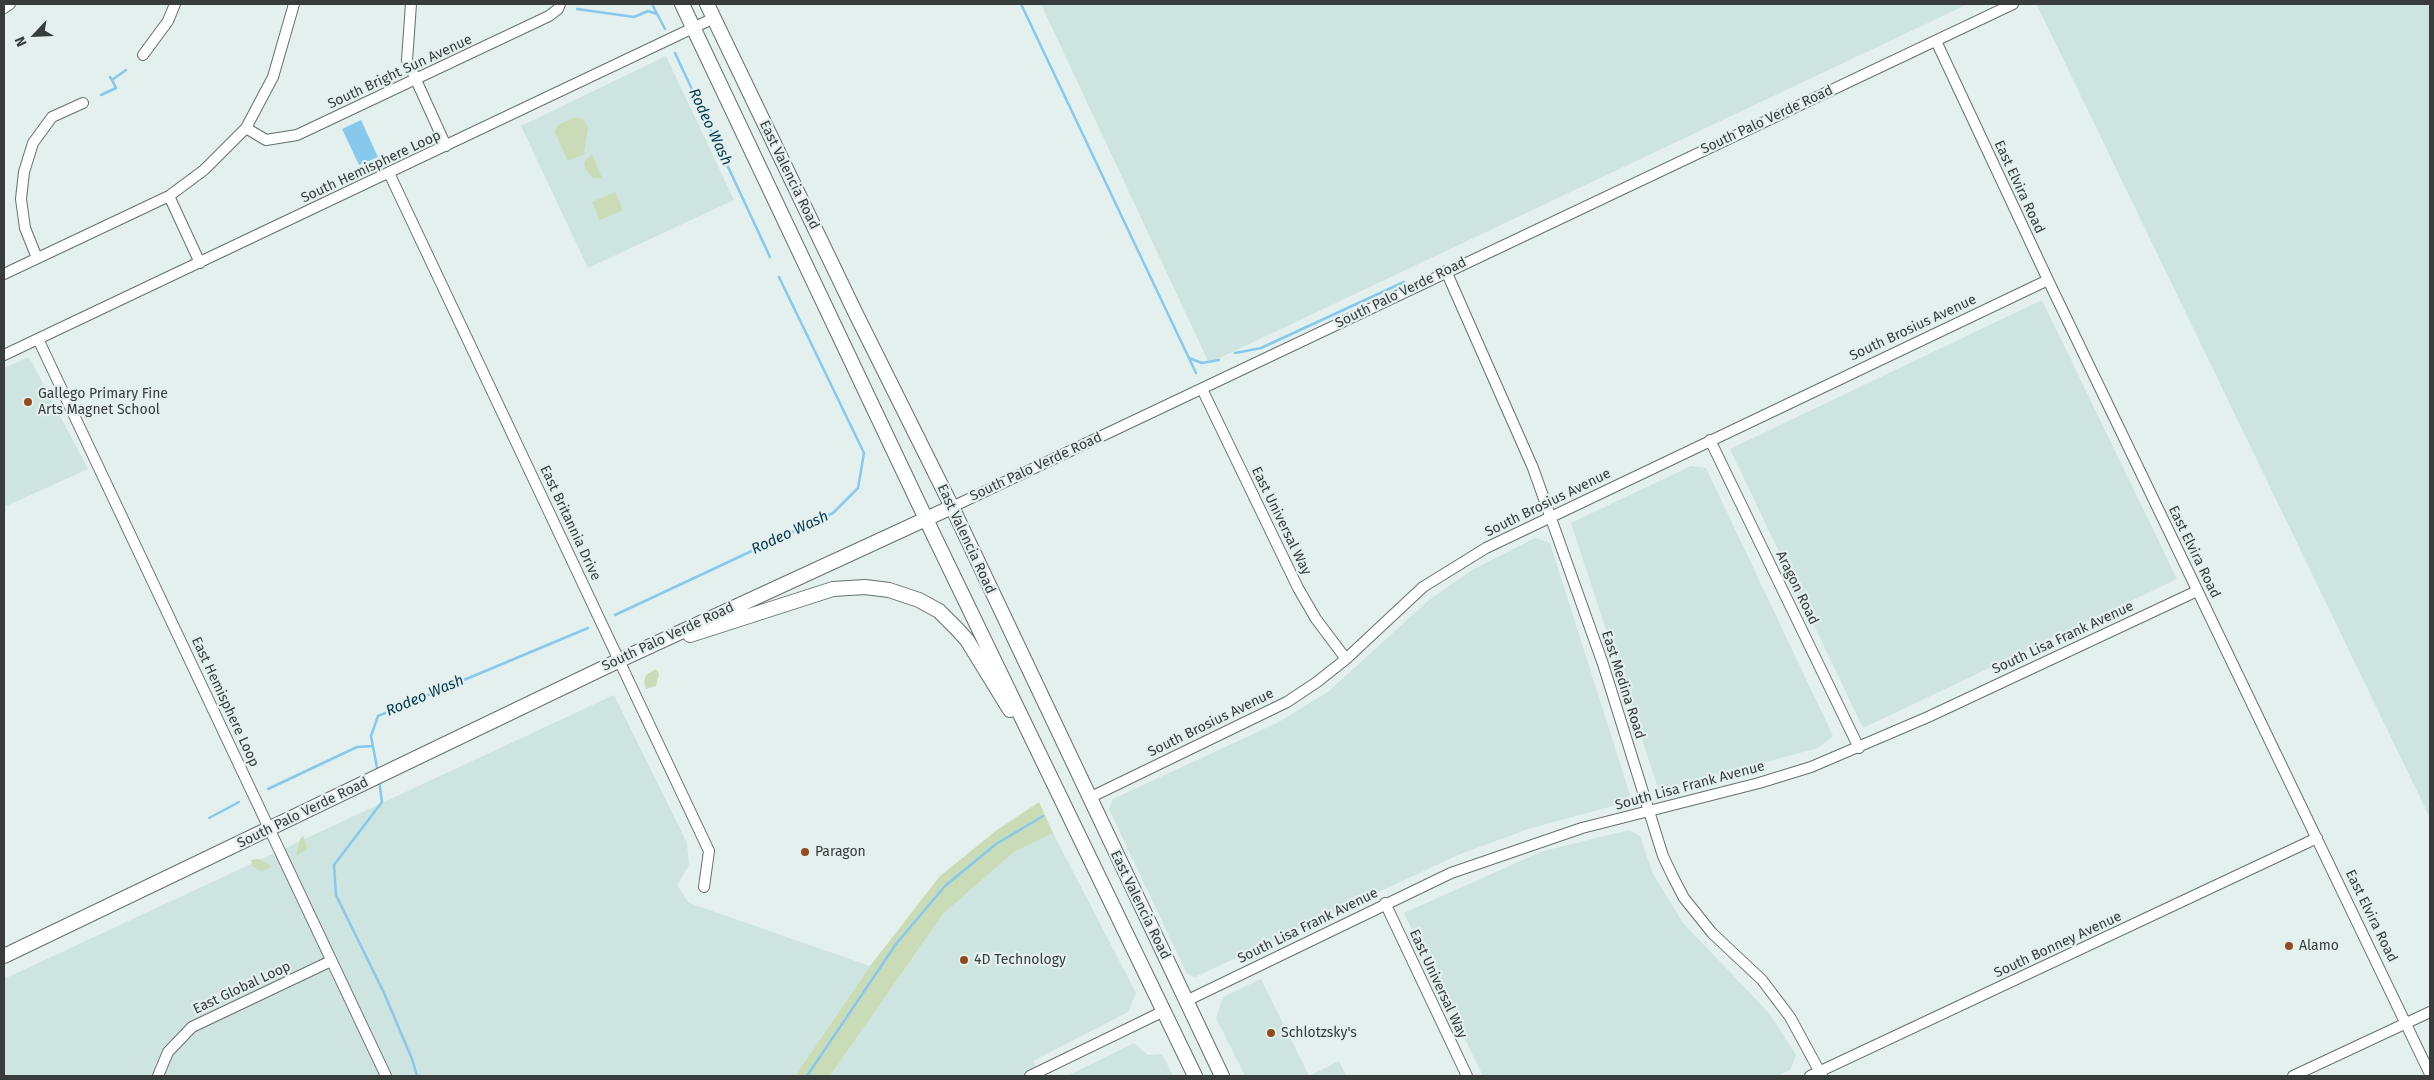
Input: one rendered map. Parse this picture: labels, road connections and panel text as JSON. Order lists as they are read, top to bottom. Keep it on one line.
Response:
{"streets":{"main road":["South Palo Verde Road","East Valencia Road"],"street":["South Bright Sun Avenue","South Hemisphere Loop","East Elvira Road","South Brosius Avenue","East Universal Way","East Britannia Drive","Aragon Road","South Lisa Frank Avenue","East Medina Road","East Hemisphere Loop","South Bonney Avenue","East Global Loop"]},"crossings":[["South Palo Verde Road","East Valencia Road"],["South Palo Verde Road","East Elvira Road"],["South Palo Verde Road","East Universal Way"],["South Palo Verde Road","East Britannia Drive"],["South Palo Verde Road","East Medina Road"],["South Palo Verde Road","East Hemisphere Loop"],["South Hemisphere Loop","East Valencia Road"],["South Hemisphere Loop","East Britannia Drive"],["South Hemisphere Loop","East Hemisphere Loop"],["East Valencia Road","South Brosius Avenue"],["East Valencia Road","South Lisa Frank Avenue"],["East Elvira Road","South Brosius Avenue"],["East Elvira Road","South Lisa Frank Avenue"],["East Elvira Road","South Bonney Avenue"],["South Brosius Avenue","East Universal Way"],["South Brosius Avenue","Aragon Road"],["South Brosius Avenue","East Medina Road"],["East Universal Way","South Lisa Frank Avenue"],["Aragon Road","South Lisa Frank Avenue"],["South Lisa Frank Avenue","East Medina Road"],["East Medina Road","South Bonney Avenue"],["East Hemisphere Loop","East Global Loop"]],"water":["Rodeo Wash"],"places":["Gallego Primary Fine Arts Magnet School","Paragon","Alamo","4D Technology","Schlotzsky's"],"north":"bottom left"}
